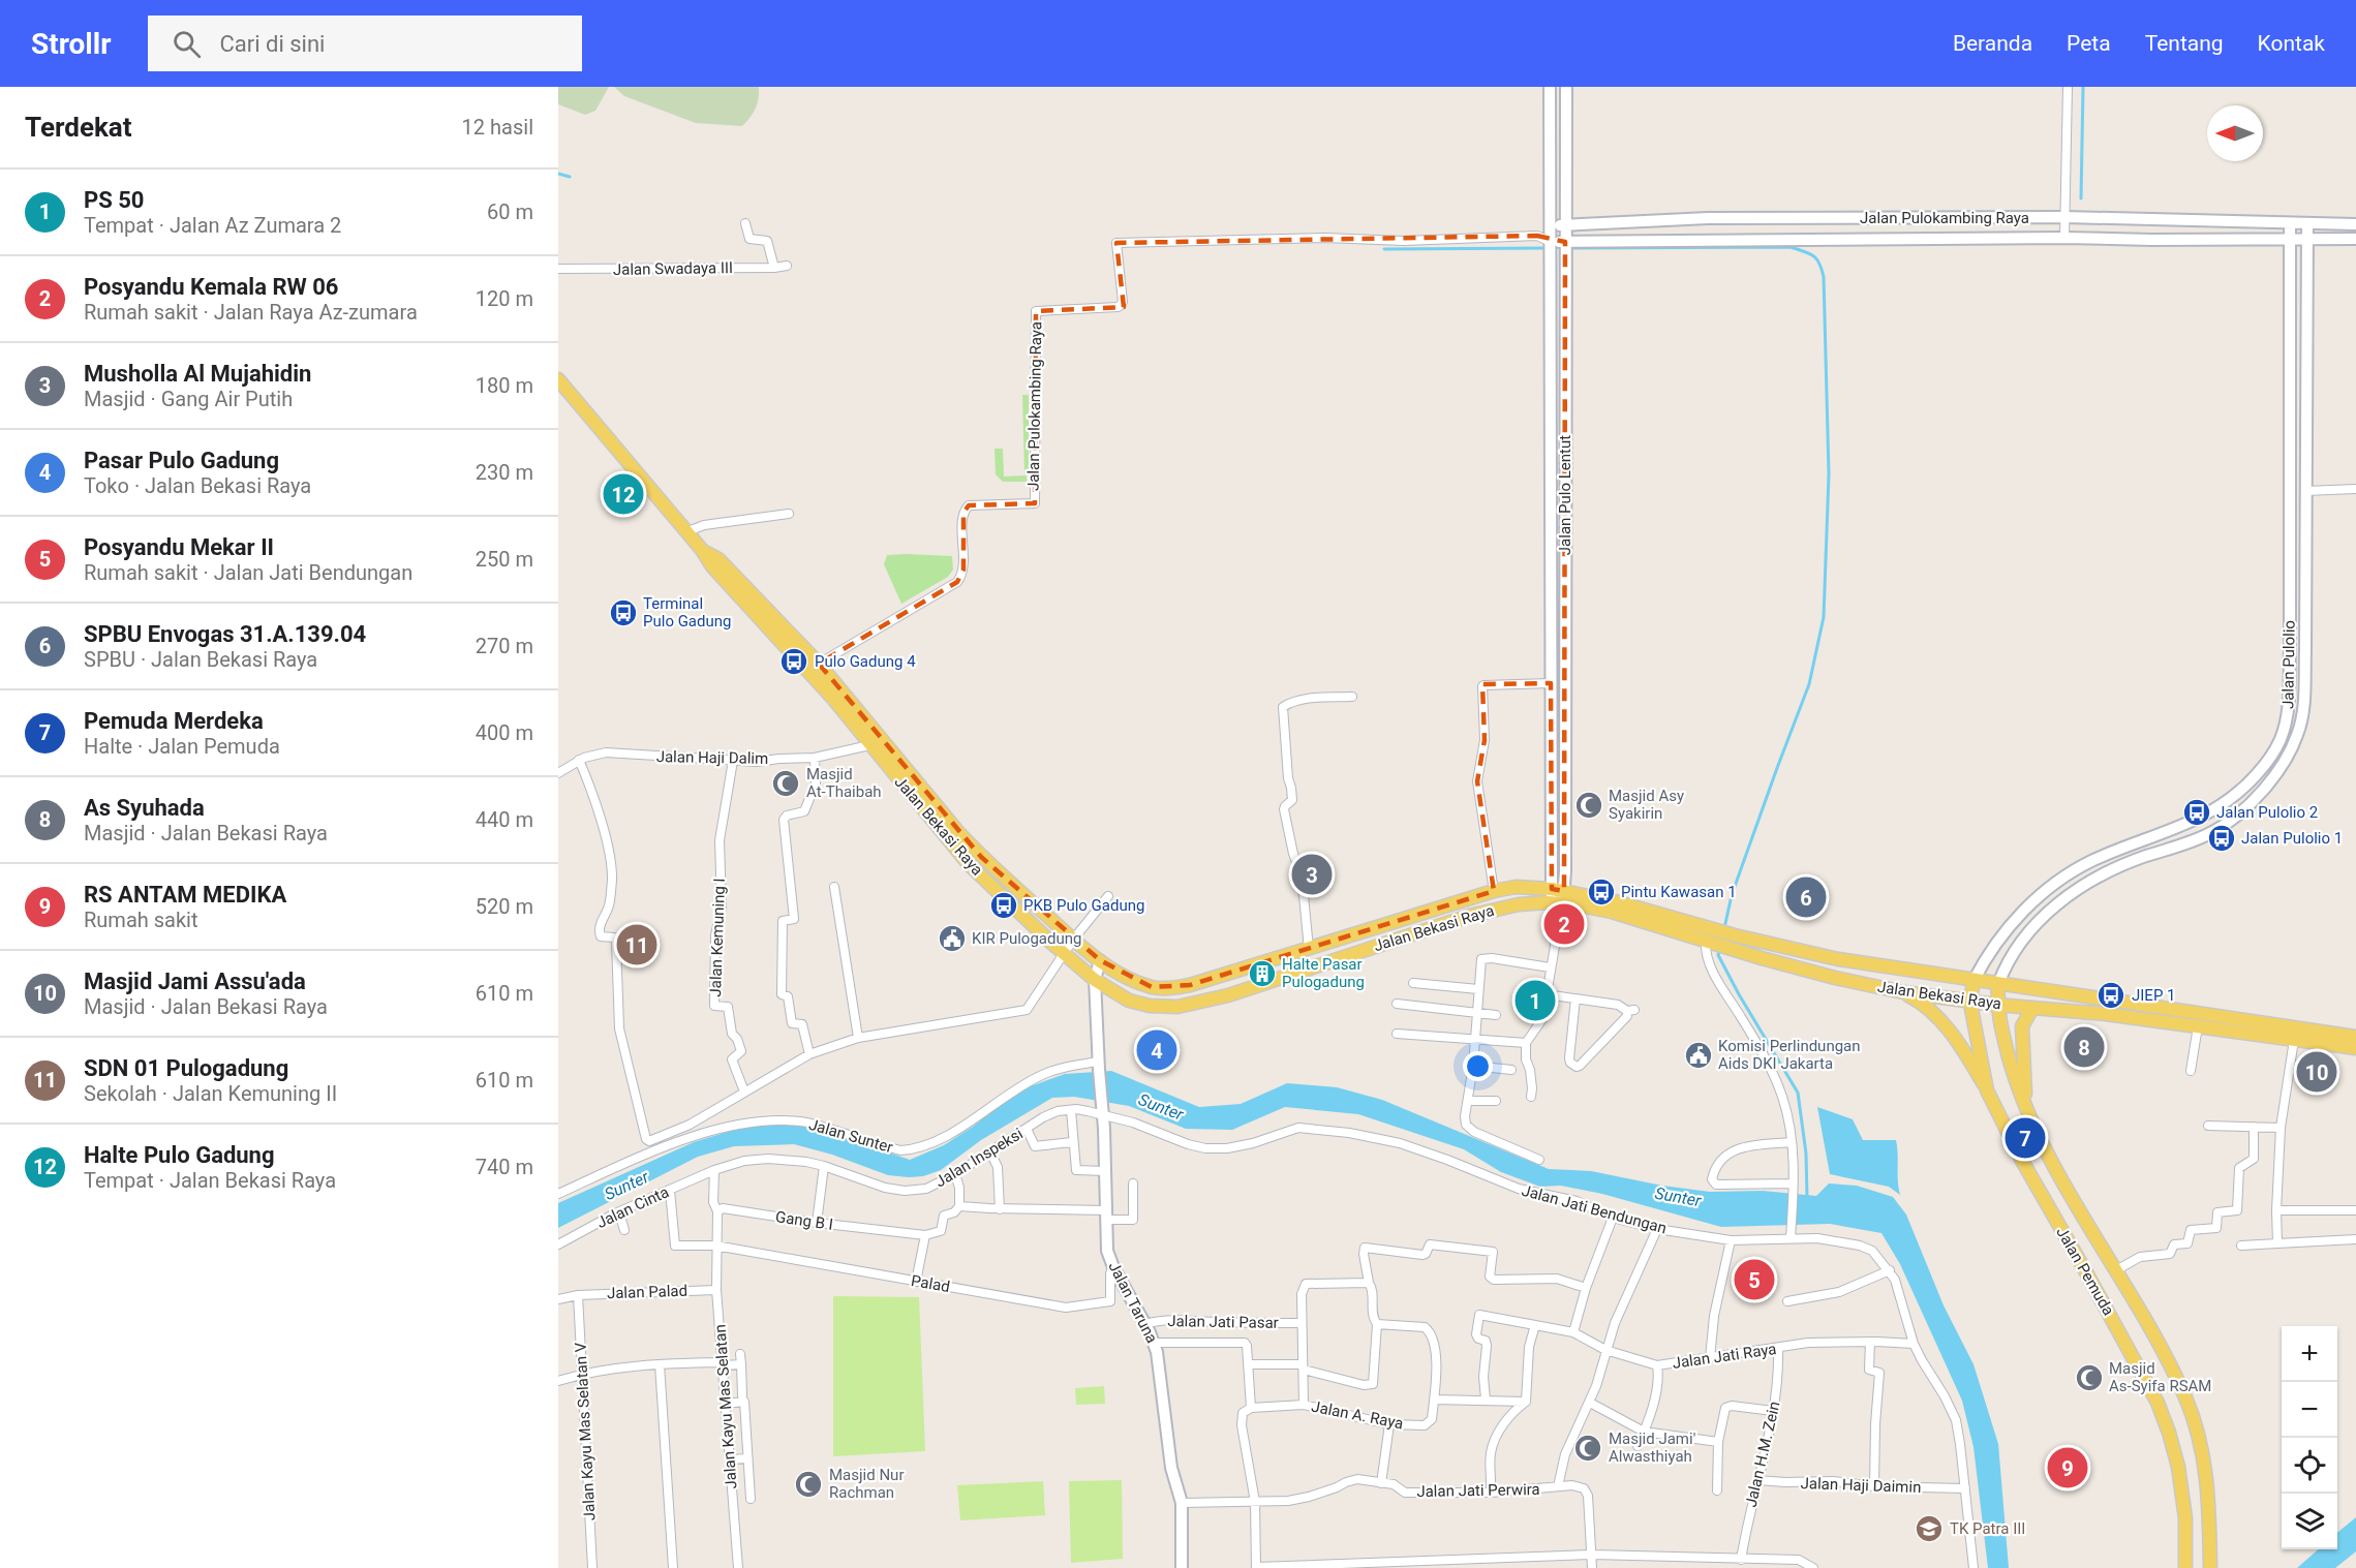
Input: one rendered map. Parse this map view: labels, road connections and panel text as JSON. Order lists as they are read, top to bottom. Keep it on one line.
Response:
{"streets":{"main road":["Jalan Bekasi Raya","Jalan Pemuda"],"street":["Jalan Pulokambing Raya","Jalan Swadaya III","Jalan Pulo Lentut","Jalan Pulolio","Jalan Haji Dalim","Jalan Kemuning I","Jalan Sunter","Jalan Inspeksi","Jalan Cinta","Jalan Jati Bendungan","Gang B I","Palad","Jalan Palad","Jalan Taruna","Jalan Jati Pasar","Jalan Jati Raya","Jalan Kayu Mas Selatan","Jalan A. Raya","Jalan Kayu Mas Selatan V","Jalan H.M. Zein","Jalan Haji Daimin","Jalan Jati Perwira"]},"crossings":[["Jalan Pulokambing Raya","Jalan Pulo Lentut"],["Jalan Pulokambing Raya","Jalan Pulolio"],["Jalan Pulokambing Raya","Jalan Bekasi Raya"],["Jalan Pulo Lentut","Jalan Bekasi Raya"],["Jalan Pulolio","Jalan Bekasi Raya"],["Jalan Pulolio","Jalan Pemuda"],["Jalan Haji Dalim","Jalan Bekasi Raya"],["Jalan Haji Dalim","Jalan Kemuning I"],["Jalan Bekasi Raya","Jalan Pemuda"],["Jalan Bekasi Raya","Jalan Taruna"],["Jalan Sunter","Jalan Taruna"],["Jalan Inspeksi","Jalan Cinta"],["Jalan Inspeksi","Jalan Jati Bendungan"],["Jalan Inspeksi","Jalan Taruna"],["Jalan Cinta","Palad"],["Jalan Jati Bendungan","Jalan Taruna"],["Jalan Jati Bendungan","Jalan Jati Raya"],["Jalan Jati Bendungan","Jalan Haji Daimin"],["Palad","Jalan Taruna"],["Palad","Jalan Kayu Mas Selatan"],["Jalan Palad","Jalan Kayu Mas Selatan"],["Jalan Palad","Jalan Kayu Mas Selatan V"],["Jalan Taruna","Jalan Jati Pasar"],["Jalan Taruna","Jalan Jati Perwira"],["Jalan Jati Raya","Jalan H.M. Zein"],["Jalan H.M. Zein","Jalan Haji Daimin"]],"water":["Sunter"],"places":{"bus stop":["Terminal Pulo Gadung","Pulo Gadung 4","Jalan Pulolio 2","Jalan Pulolio 1","Pintu Kawasan 1","PKB Pulo Gadung","JIEP 1"],"mosque":["Masjid At-Thaibah","Masjid Asy Syakirin","Masjid As-Syifa RSAM","Masjid Jami' Alwasthiyah","Masjid Nur Rachman"],"public building":["KIR Pulogadung","Komisi Perlindungan Aids DKI Jakarta"],"building":["Halte Pasar Pulogadung"],"school or university":["TK Patra III"]},"north":"left","page":{"header":"Strollr","search":"Cari di sini","nav":["Beranda","Peta","Tentang","Kontak"],"heading":["Terdekat","12 hasil"],"list":[{"mark":"1","name":"PS 50","note":"Tempat · Jalan Az Zumara 2","value":"60 m"},{"mark":"2","name":"Posyandu Kemala RW 06","note":"Rumah sakit · Jalan Raya Az-zumara","value":"120 m"},{"mark":"3","name":"Musholla Al Mujahidin","note":"Masjid · Gang Air Putih","value":"180 m"},{"mark":"4","name":"Pasar Pulo Gadung","note":"Toko · Jalan Bekasi Raya","value":"230 m"},{"mark":"5","name":"Posyandu Mekar II","note":"Rumah sakit · Jalan Jati Bendungan","value":"250 m"},{"mark":"6","name":"SPBU Envogas 31.A.139.04","note":"SPBU · Jalan Bekasi Raya","value":"270 m"},{"mark":"7","name":"Pemuda Merdeka","note":"Halte · Jalan Pemuda","value":"400 m"},{"mark":"8","name":"As Syuhada","note":"Masjid · Jalan Bekasi Raya","value":"440 m"},{"mark":"9","name":"RS ANTAM MEDIKA","note":"Rumah sakit","value":"520 m"},{"mark":"10","name":"Masjid Jami Assu'ada","note":"Masjid · Jalan Bekasi Raya","value":"610 m"},{"mark":"11","name":"SDN 01 Pulogadung","note":"Sekolah · Jalan Kemuning II","value":"610 m"},{"mark":"12","name":"Halte Pulo Gadung","note":"Tempat · Jalan Bekasi Raya","value":"740 m"}],"pins":["12","3","6","2","11","1","8","4","10","7","5","9"],"map_buttons":["+","−"]}}
